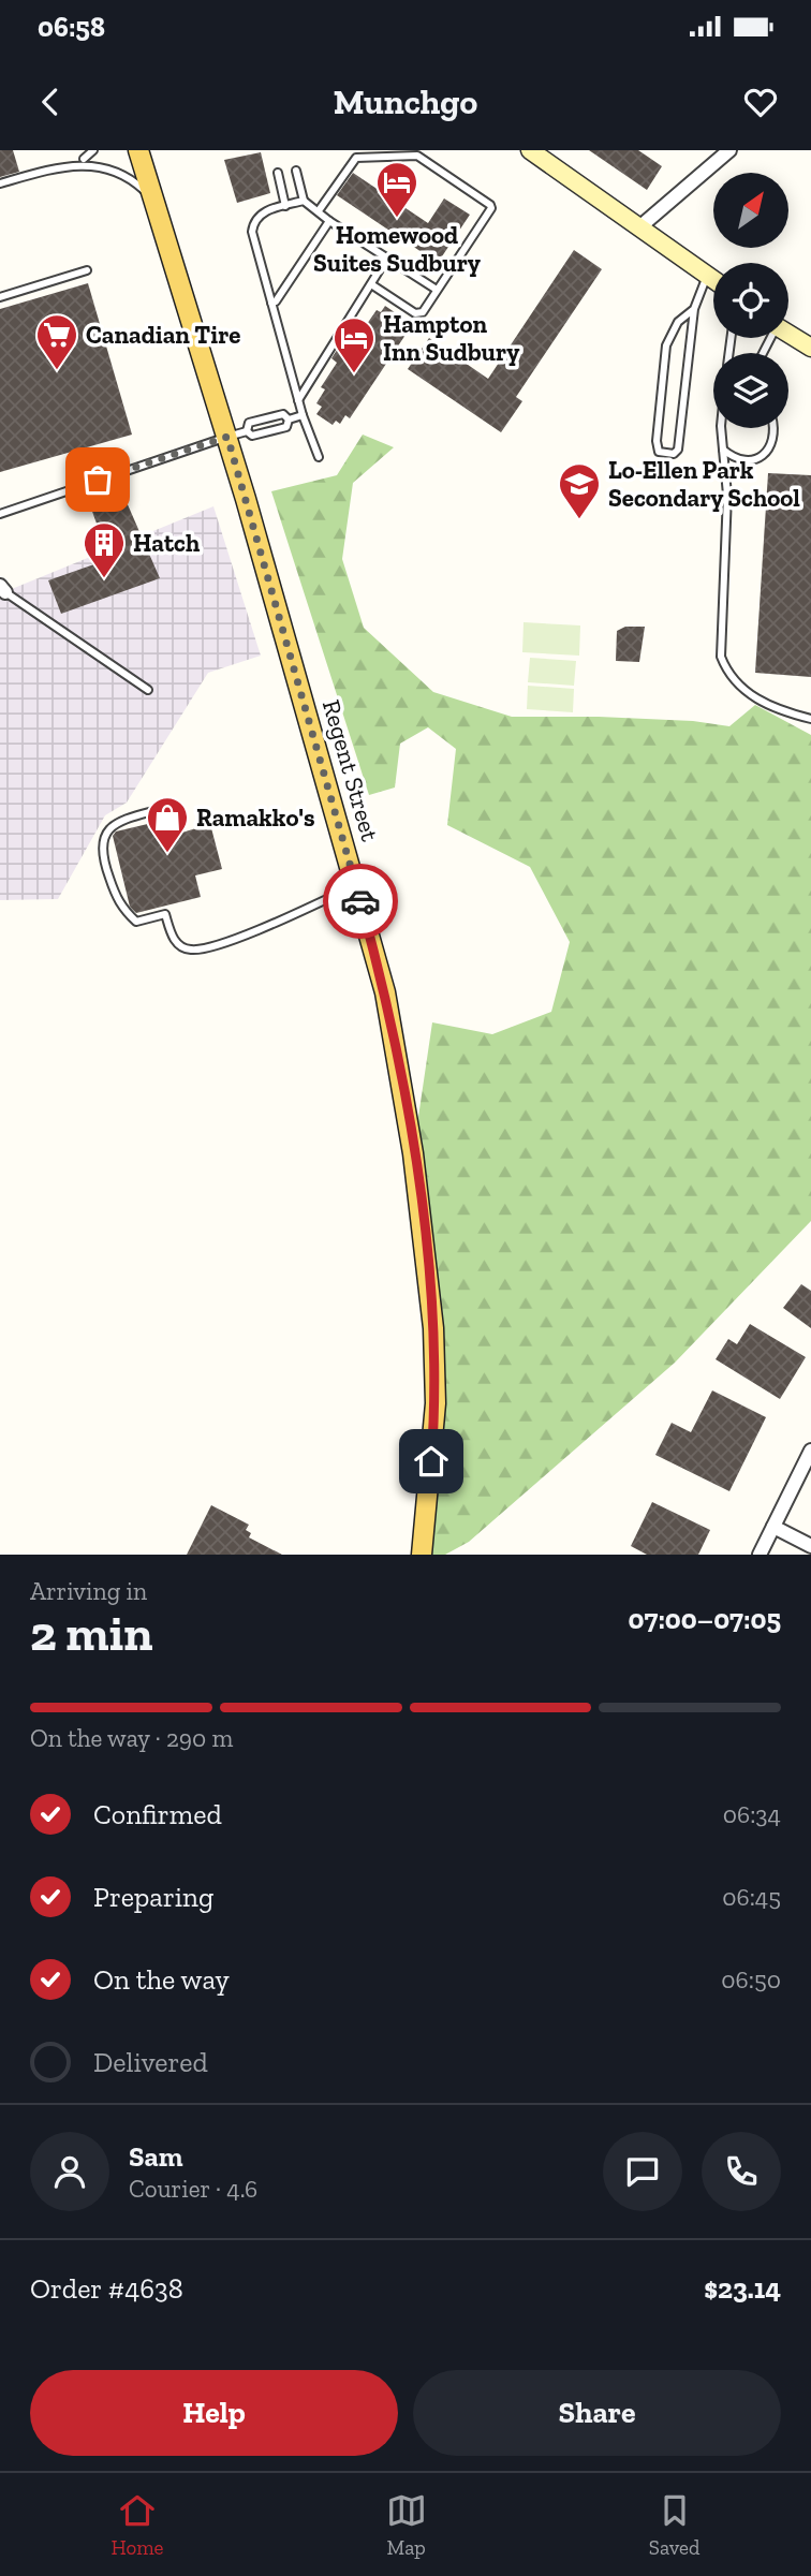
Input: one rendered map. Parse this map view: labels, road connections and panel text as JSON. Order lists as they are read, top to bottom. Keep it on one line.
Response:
{"streets":{"main road":["Regent Street"]},"places":{"hotel":["Homewood Suites Sudbury","Hampton Inn Sudbury"],"supermarket":["Canadian Tire"],"school or university":["Lo-Ellen Park Secondary School"],"building":["Hatch"],"shop":["Ramakko's"]},"north":"top right","page":{"status":"06:58","header":"Munchgo","heading":["2 min","Arriving in","07:00–07:05"],"panel":["Sam","Courier · 4.6","Order #4638","$23.14"],"bar":"On the way · 290 m","list":[["Confirmed","06:34"],["Preparing","06:45"],["On the way","06:50"],"Delivered"],"buttons":["Help","Share"],"tabs":["Home","Map","Saved"]}}
